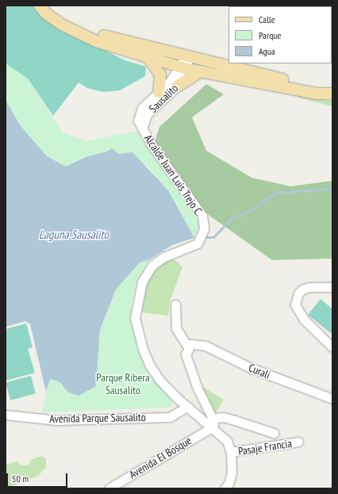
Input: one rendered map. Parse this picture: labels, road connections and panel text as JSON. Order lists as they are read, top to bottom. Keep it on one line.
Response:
{"streets":{"street":["Sausalito","Alcalde Juan Luis Trejo C.","Curali","Avenida Parque Sausalito","Pasaje Francia","Avenida El Bosque"]},"crossings":[["Sausalito","Alcalde Juan Luis Trejo C."],["Alcalde Juan Luis Trejo C.","Avenida Parque Sausalito"],["Alcalde Juan Luis Trejo C.","Pasaje Francia"],["Alcalde Juan Luis Trejo C.","Avenida El Bosque"]],"water":["Laguna Sausalito"],"parks":["Parque Ribera Sausalito"],"legend":["Calle","Parque","Agua"],"scale_bar":"50 m"}
